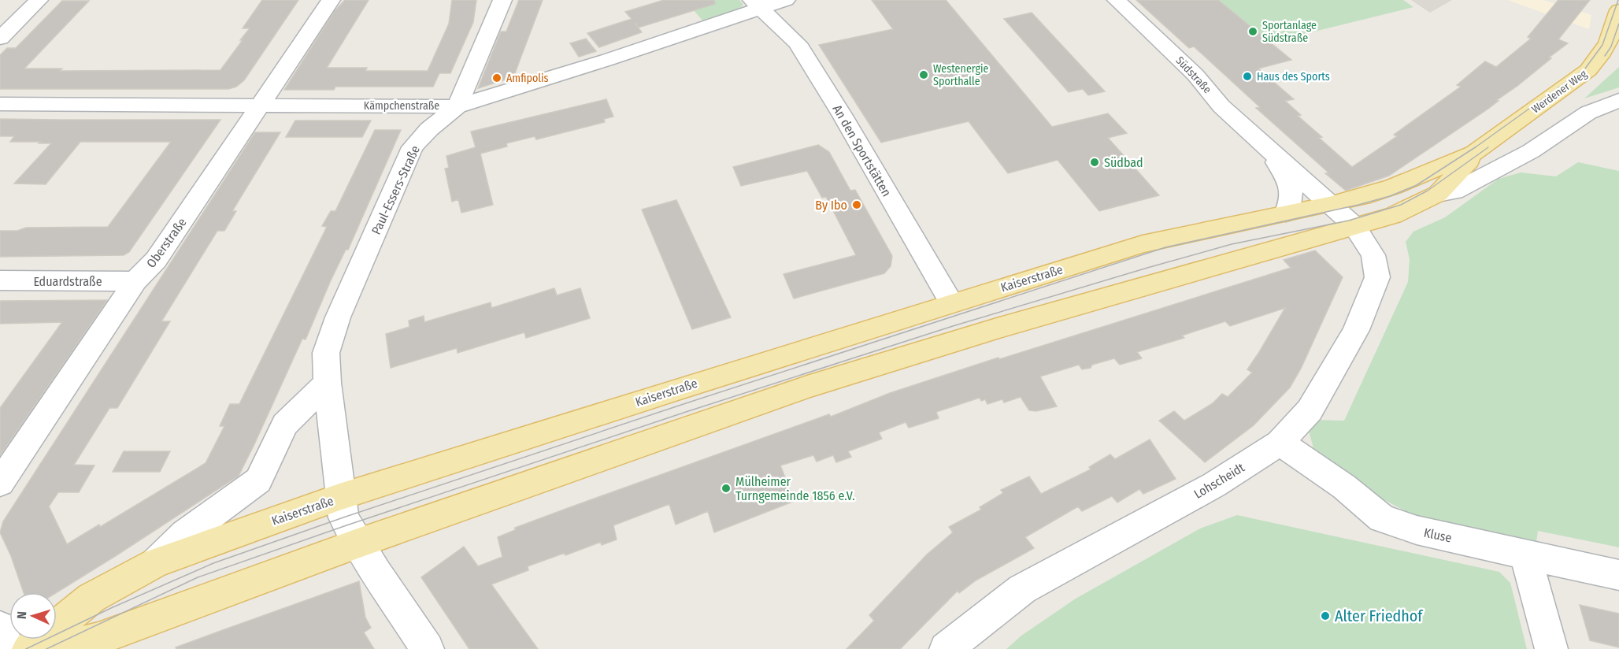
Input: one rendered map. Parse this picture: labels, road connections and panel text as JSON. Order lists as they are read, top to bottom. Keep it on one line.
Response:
{"streets":{"main road":["Werdener Weg","Kaiserstraße"],"street":["Südstraße","Kämpchenstraße","An den Sportstätten","Paul-Essers-Straße","Oberstraße","Eduardstraße","Lohscheidt","Kluse"]},"crossings":[["Südstraße","Werdener Weg"],["Südstraße","Kaiserstraße"],["Südstraße","Lohscheidt"],["Werdener Weg","Kaiserstraße"],["Werdener Weg","Lohscheidt"],["Kämpchenstraße","An den Sportstätten"],["Kämpchenstraße","Paul-Essers-Straße"],["Kämpchenstraße","Oberstraße"],["An den Sportstätten","Kaiserstraße"],["Paul-Essers-Straße","Kaiserstraße"],["Oberstraße","Eduardstraße"],["Lohscheidt","Kluse"]],"places":["Sportanlage Südstraße","Westenergie Sporthalle","Haus des Sports","Amfipolis","Südbad","By Ibo","Mülheimer Turngemeinde 1856 e.V.","Alter Friedhof"],"north":"left"}
